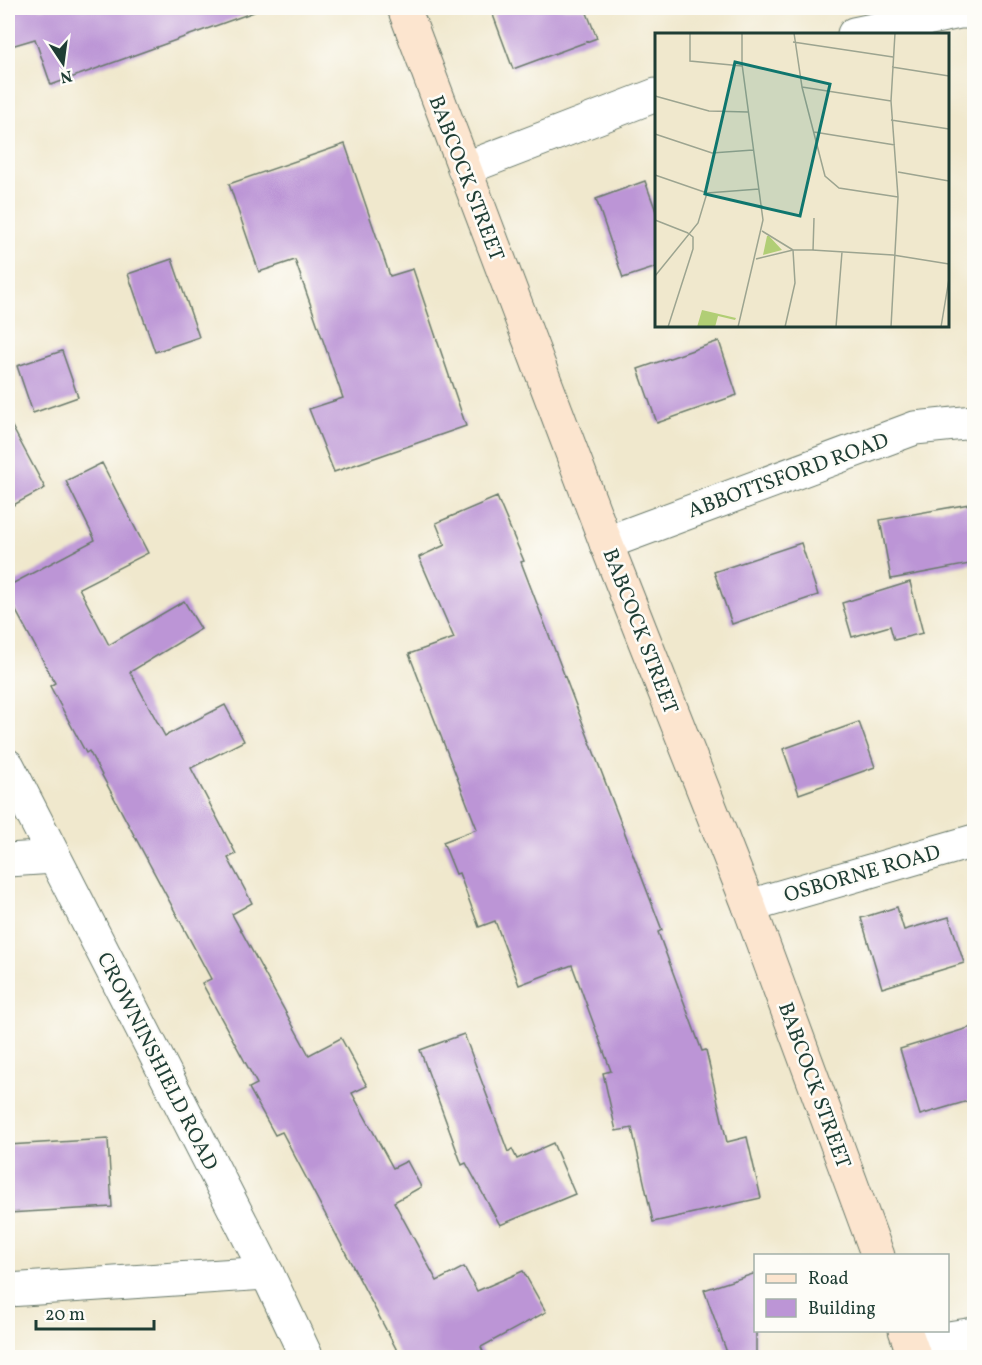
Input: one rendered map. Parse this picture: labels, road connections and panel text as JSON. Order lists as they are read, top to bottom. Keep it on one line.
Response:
{"streets":{"street":["BABCOCK STREET","ABBOTTSFORD ROAD","OSBORNE ROAD","CROWNINSHIELD ROAD"]},"crossings":[["BABCOCK STREET","ABBOTTSFORD ROAD"],["BABCOCK STREET","OSBORNE ROAD"]],"legend":["Road","Building"],"scale_bar":"20 m","north":"bottom"}
